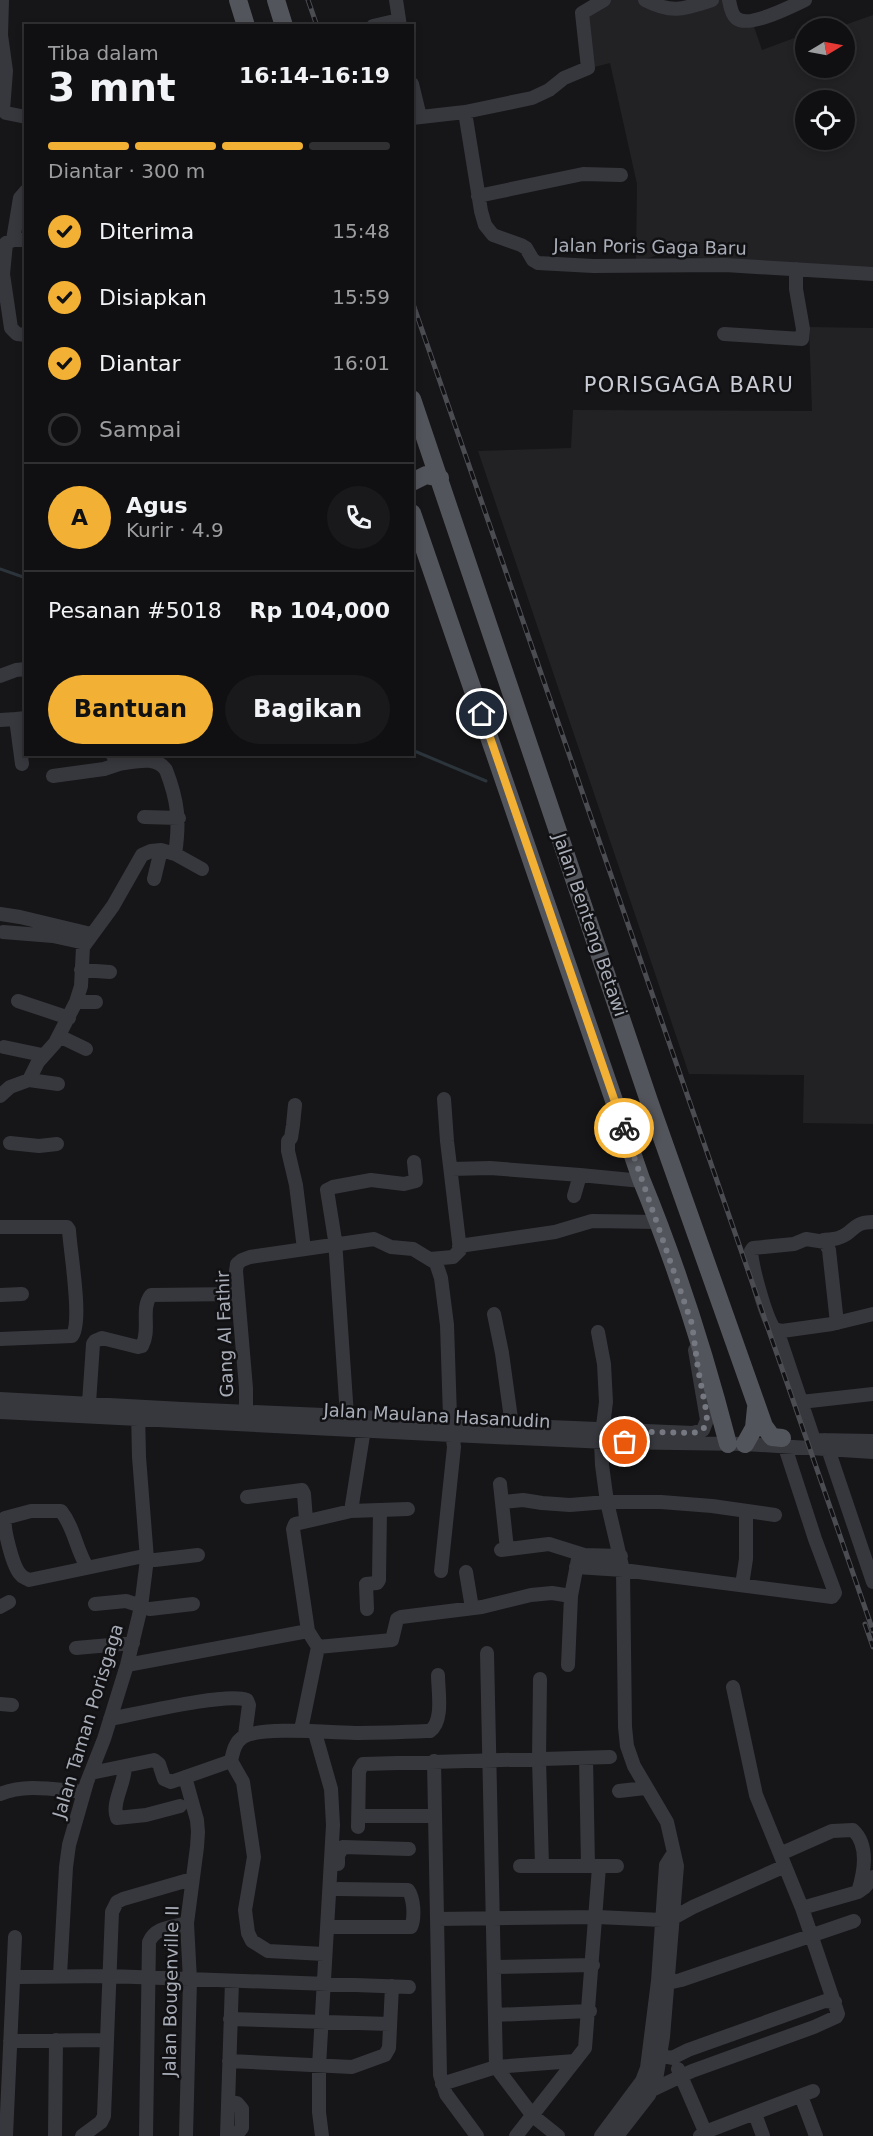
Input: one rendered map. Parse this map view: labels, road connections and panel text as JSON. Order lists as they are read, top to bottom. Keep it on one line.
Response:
{"streets":{"main road":["Jalan Benteng Betawi"],"street":["Jalan Poris Gaga Baru","Gang Al Fathir","Jalan Maulana Hasanudin","Jalan Taman Porisgaga","Jalan Bougenville II"]},"crossings":[["Jalan Benteng Betawi","Jalan Maulana Hasanudin"],["Gang Al Fathir","Jalan Maulana Hasanudin"],["Jalan Maulana Hasanudin","Jalan Taman Porisgaga"]],"districts":["PORISGAGA BARU"],"north":"right","page":{"heading":["3 mnt","Tiba dalam","16:14–16:19"],"panel":["Agus","Kurir · 4.9","Pesanan #5018","Rp 104,000"],"bar":"Diantar · 300 m","list":[["Diterima","15:48"],["Disiapkan","15:59"],["Diantar","16:01"],"Sampai"],"round":"A","buttons":["Bantuan","Bagikan"]}}
